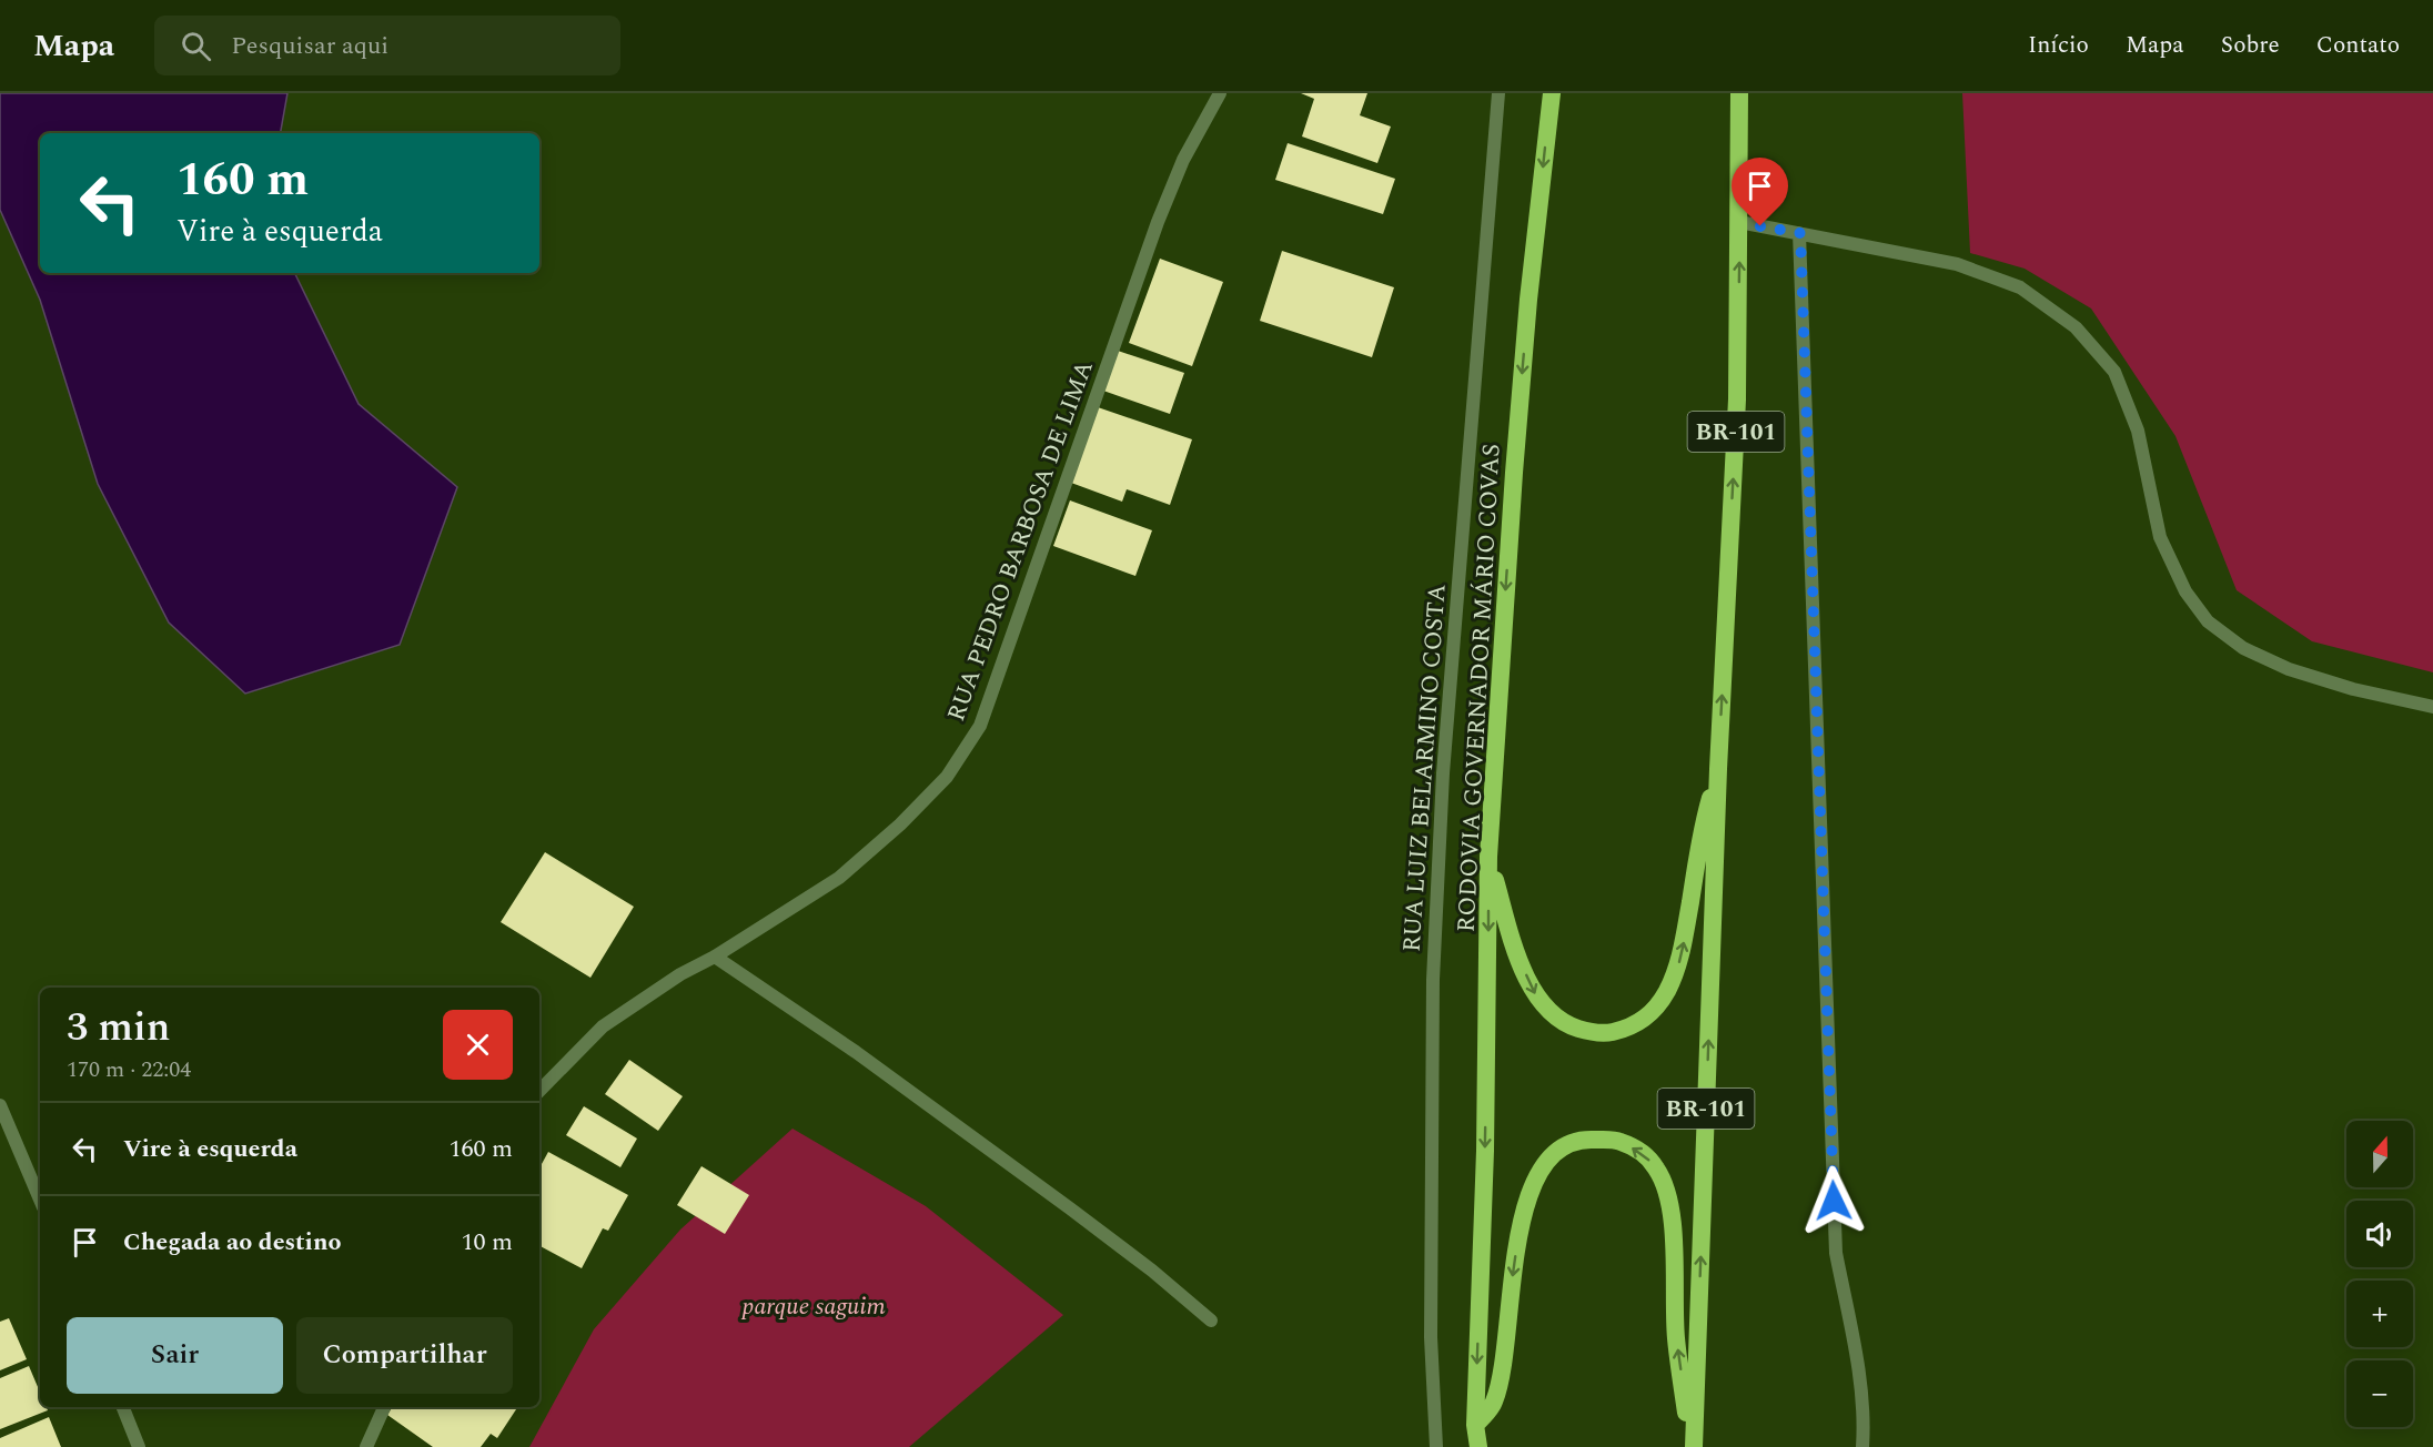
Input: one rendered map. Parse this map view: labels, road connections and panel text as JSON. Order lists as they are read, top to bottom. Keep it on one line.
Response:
{"streets":{"highway":["BR-101","RODOVIA GOVERNADOR MÁRIO COVAS"],"street":["RUA PEDRO BARBOSA DE LIMA","RUA LUIZ BELARMINO COSTA"]},"one_way":["RODOVIA GOVERNADOR MÁRIO COVAS"],"parks":["parque saguim"],"north":"top","page":{"header":"Mapa","search":"Pesquisar aqui","nav":["Início","Mapa","Sobre","Contato"],"turn":["160 m","Vire à esquerda"],"heading":["3 min","170 m · 22:04"],"list":[{"name":"Vire à esquerda","value":"160 m"},{"name":"Chegada ao destino","value":"10 m"}],"map_buttons":["+","−"],"buttons":["Sair","Compartilhar"]}}
